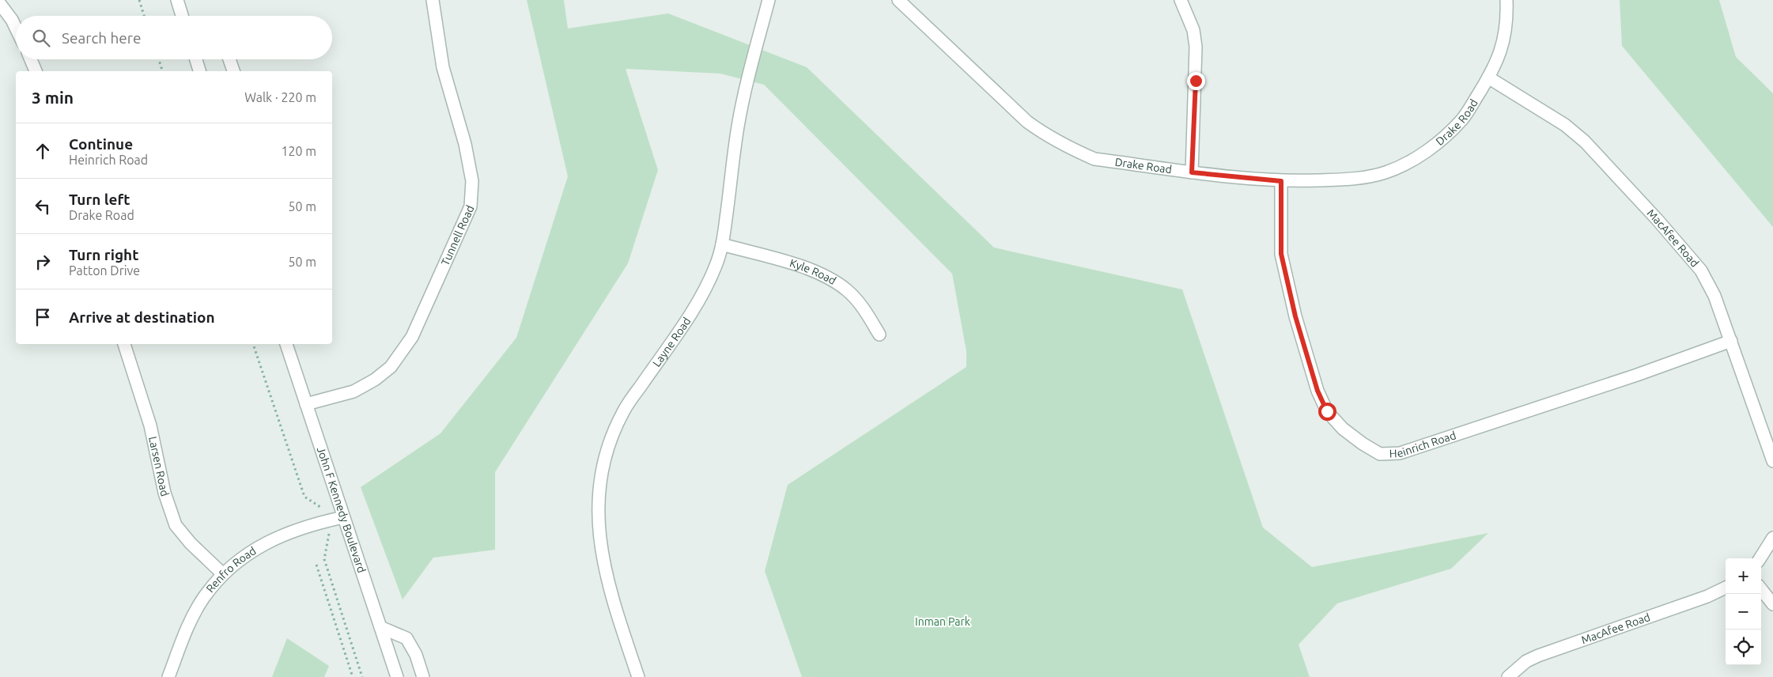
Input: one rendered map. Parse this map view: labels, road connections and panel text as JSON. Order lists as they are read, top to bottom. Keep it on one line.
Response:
{"streets":{"street":["Drake Road","Tunnell Road","MacAfee Road","Kyle Road","Layne Road","Heinrich Road","Larsen Road","John F Kennedy Boulevard","Renfro Road"]},"crossings":[["Drake Road","MacAfee Road"],["Drake Road","Heinrich Road"],["Tunnell Road","John F Kennedy Boulevard"],["MacAfee Road","Heinrich Road"],["Kyle Road","Layne Road"],["Larsen Road","Renfro Road"],["John F Kennedy Boulevard","Renfro Road"]],"parks":["Inman Park"],"page":{"search":"Search here","heading":["3 min","Walk · 220 m"],"list":[["Continue","Heinrich Road","120 m"],["Turn left","Drake Road","50 m"],["Turn right","Patton Drive","50 m"],"Arrive at destination"],"map_buttons":["+","−"]}}
